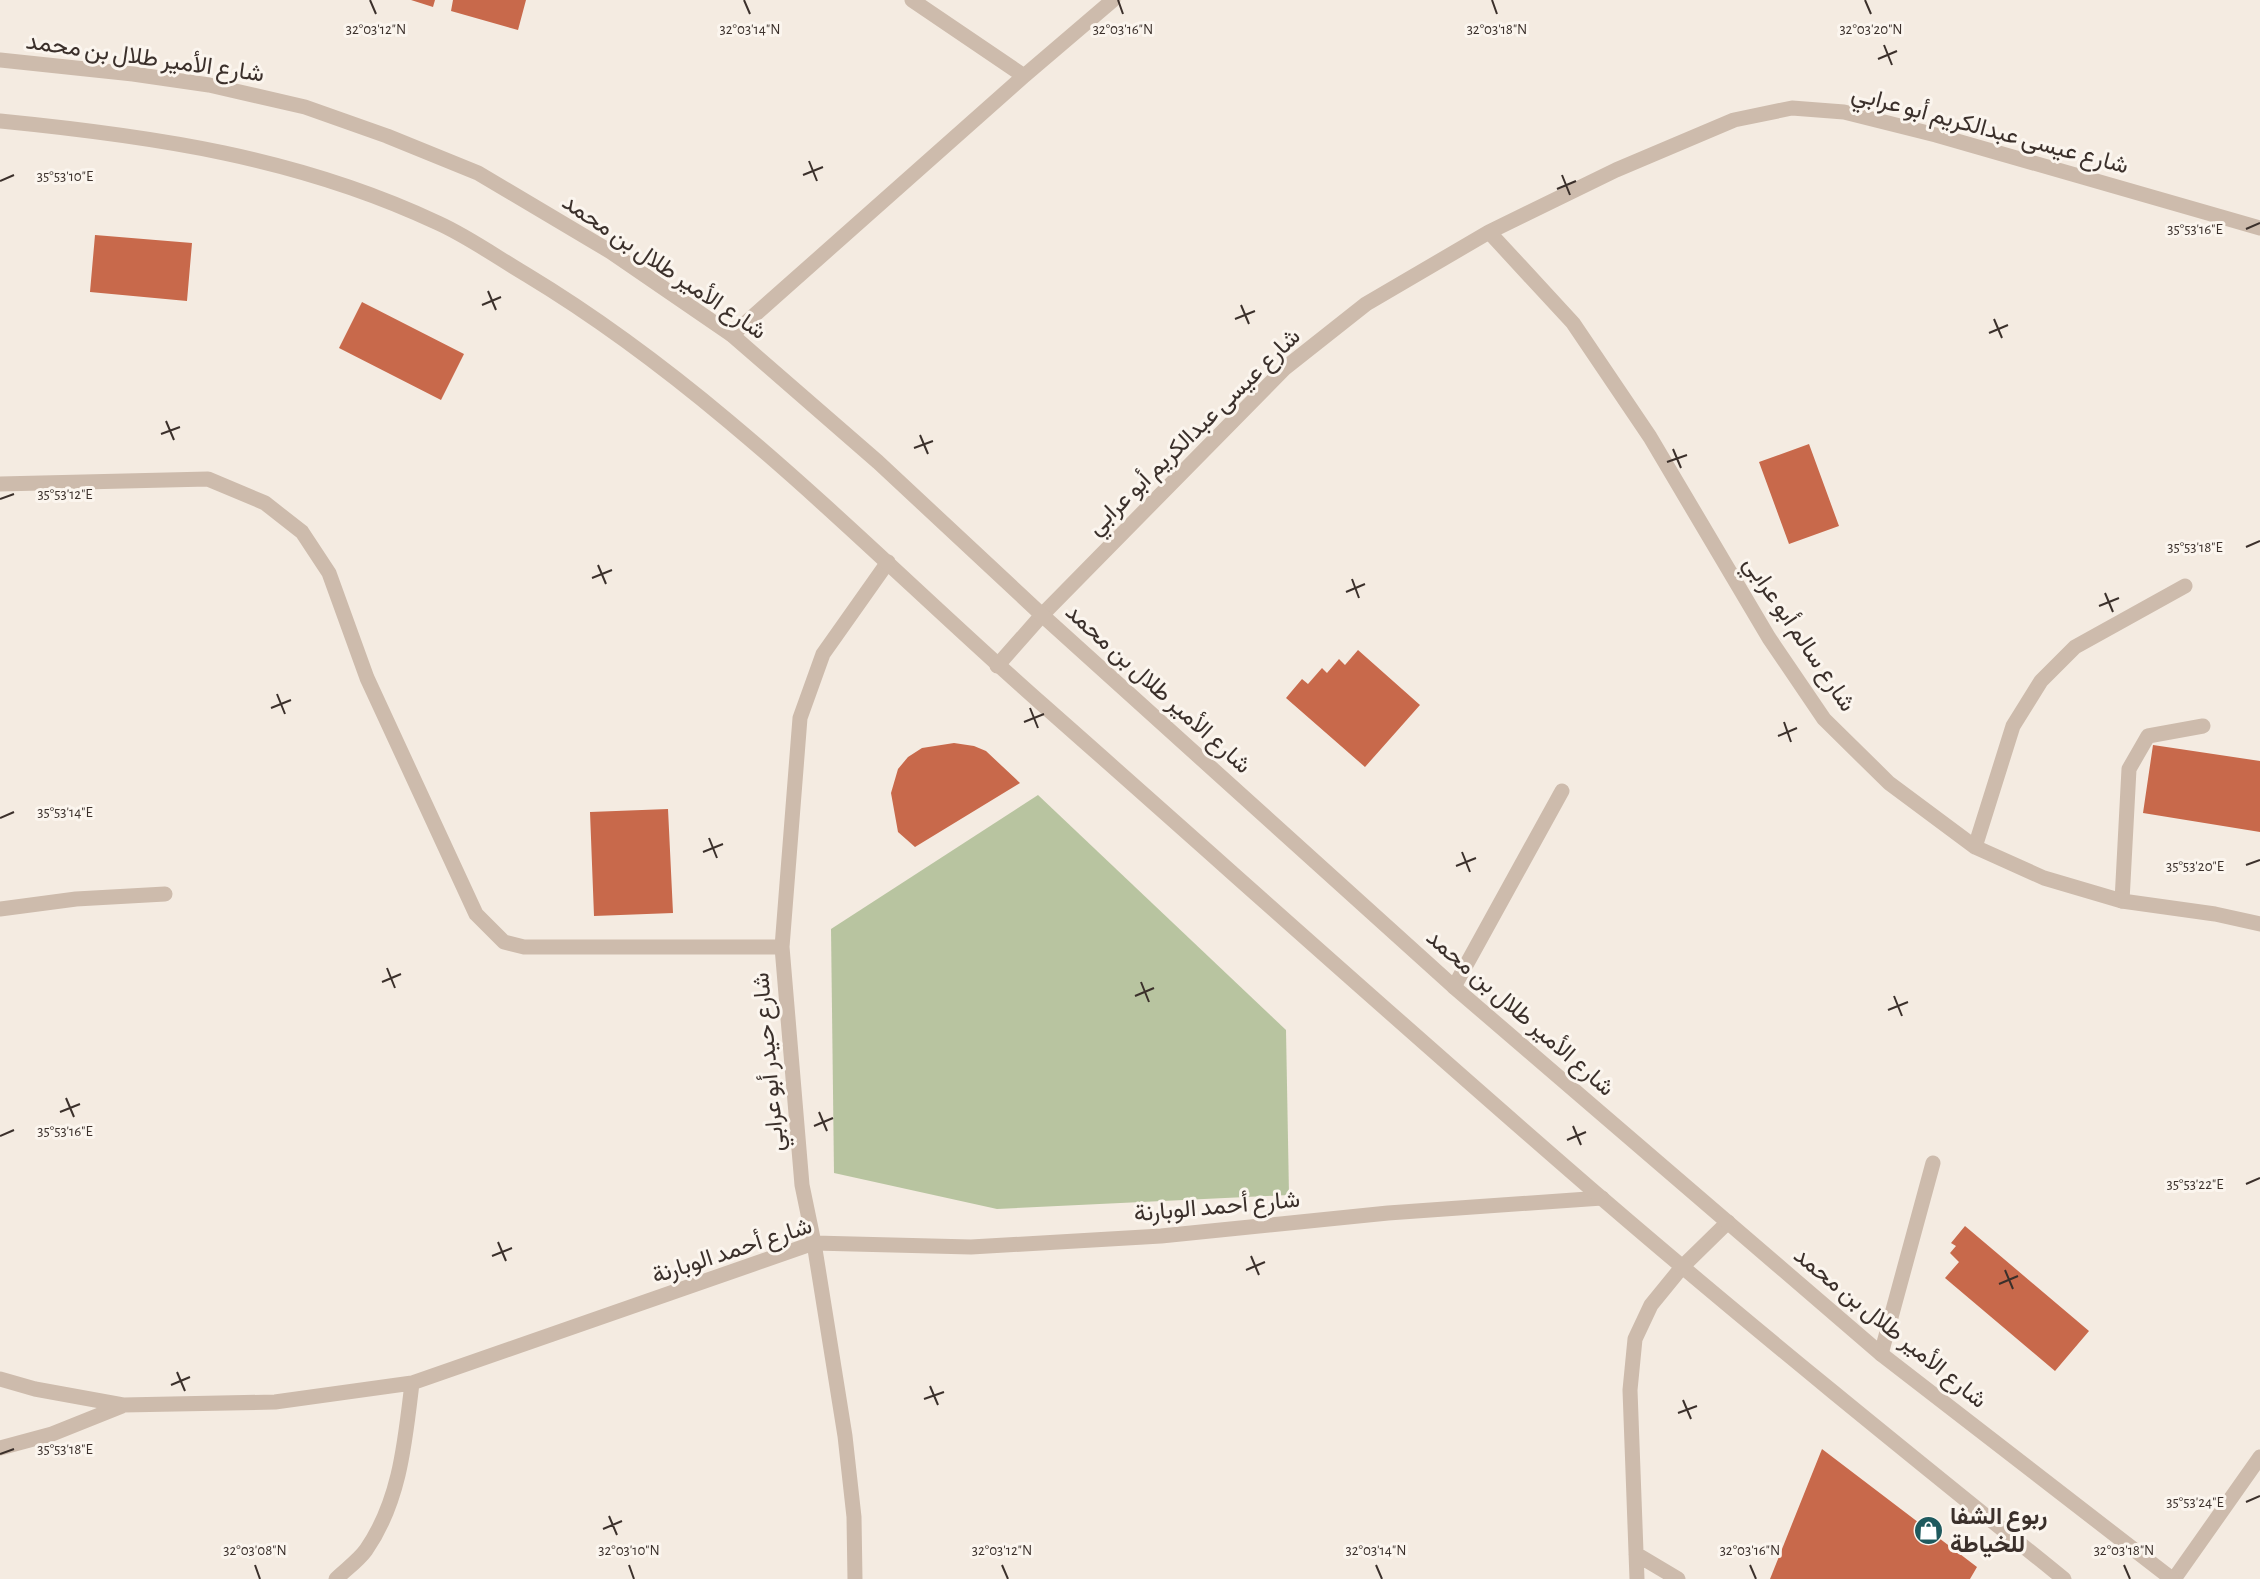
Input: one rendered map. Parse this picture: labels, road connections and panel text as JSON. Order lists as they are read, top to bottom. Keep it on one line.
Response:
{"streets":{"street":["شارع الأمير طلال بن محمد","شارع عيسى عبدالكريم أبو عرابي","شارع سالم أبو عرابي","شارع حيدر أبو عرابي","شارع أحمد الوبارنة"]},"crossings":[["شارع الأمير طلال بن محمد","شارع عيسى عبدالكريم أبو عرابي"],["شارع عيسى عبدالكريم أبو عرابي","شارع سالم أبو عرابي"],["شارع حيدر أبو عرابي","شارع أحمد الوبارنة"]],"places":{"shop":["ربوع الشفا للخياطة"]},"coordinates":["32°03'12\"N","32°03'14\"N","32°03'16\"N","32°03'18\"N","32°03'20\"N","35°53'10\"E","35°53'16\"E","35°53'12\"E","35°53'18\"E","35°53'14\"E","35°53'20\"E","35°53'22\"E","35°53'24\"E","32°03'08\"N","32°03'10\"N"]}
